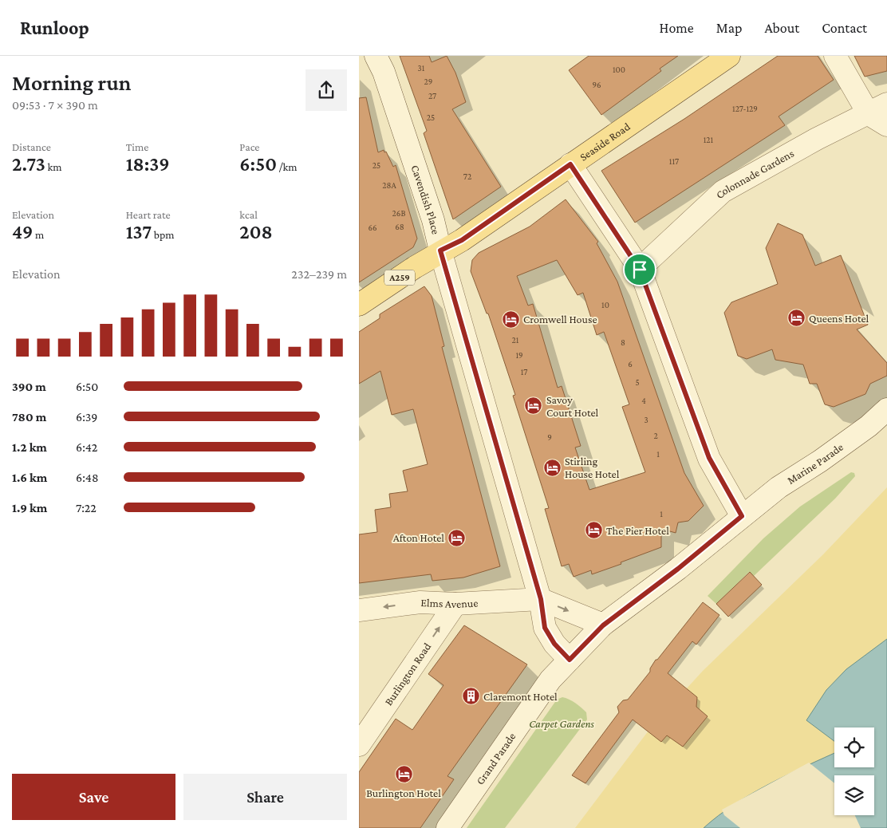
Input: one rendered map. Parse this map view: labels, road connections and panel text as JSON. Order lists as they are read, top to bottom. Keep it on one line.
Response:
{"streets":{"main road":["Seaside Road","A259"],"street":["Colonnade Gardens","Cavendish Place","Marine Parade","Elms Avenue","Burlington Road","Grand Parade"]},"crossings":[["Seaside Road","Cavendish Place"],["Cavendish Place","Elms Avenue"],["Cavendish Place","Grand Parade"],["Marine Parade","Grand Parade"],["Elms Avenue","Burlington Road"]],"one_way":["Elms Avenue","Burlington Road"],"parks":["Carpet Gardens"],"places":{"hotel":["Queens Hotel","Cromwell House","Savoy Court Hotel","Stirling House Hotel","The Pier Hotel","Afton Hotel","Burlington Hotel"],"building":["Claremont Hotel"]},"house_numbers":["31","100","29","96","27","127-129","25","121","117","25","72","28A","26B","68","66","10","21","8","19","6","17","5","4","3","2","9","1","1"],"page":{"header":"Runloop","nav":["Home","Map","About","Contact"],"heading":["Morning run","09:53 · 7 × 390 m"],"stats":[["Distance","2.73 km"],["Time","18:39"],["Pace","6:50 /km"],["Elevation","49 m"],["Heart rate","137 bpm"],["kcal","208"]],"chart":["Elevation","232–239 m"],"list":[{"name":"390 m","note":"6:50"},{"name":"780 m","note":"6:39"},{"name":"1.2 km","note":"6:42"},{"name":"1.6 km","note":"6:48"},{"name":"1.9 km","note":"7:22"}],"buttons":["Save","Share"]}}
